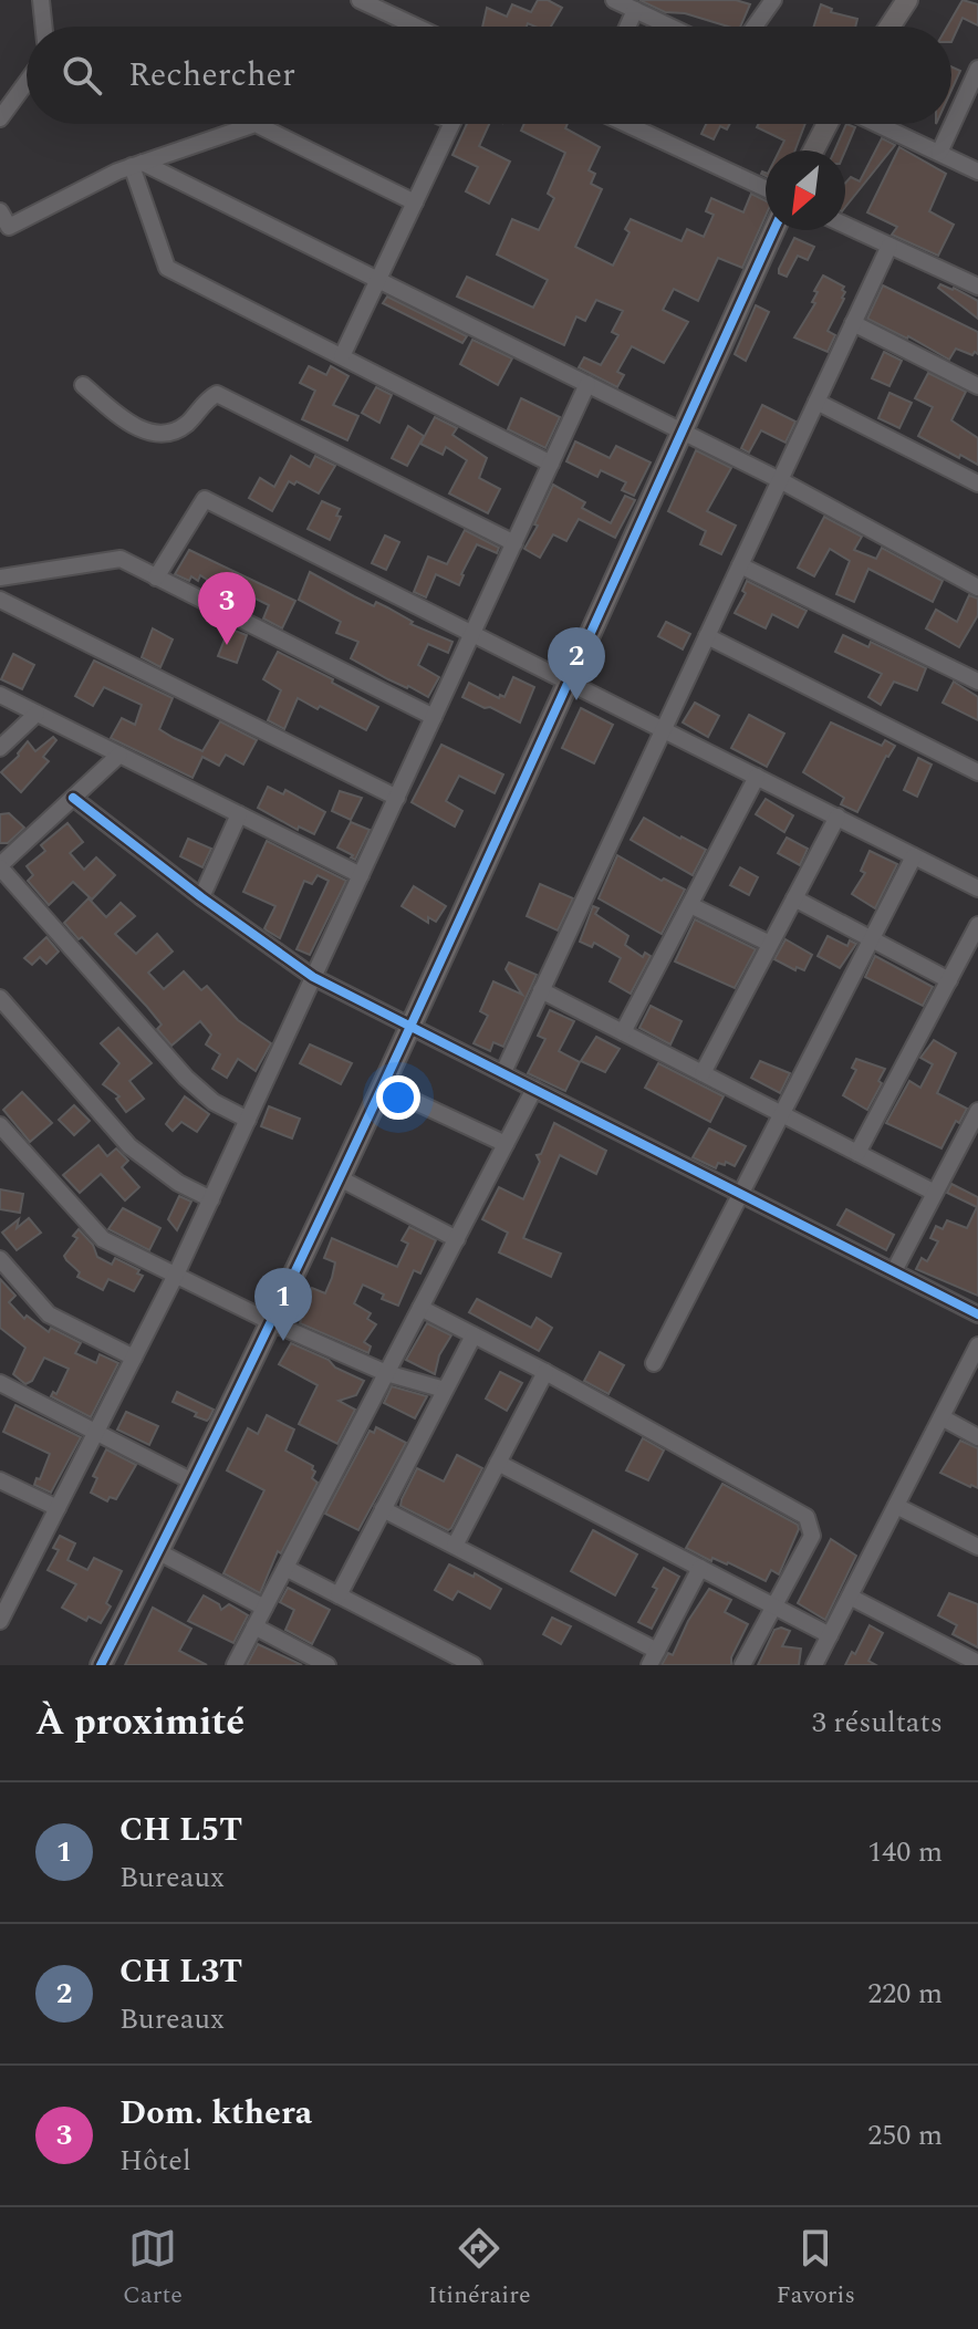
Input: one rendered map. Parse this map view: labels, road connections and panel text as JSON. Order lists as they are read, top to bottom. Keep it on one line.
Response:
{"north":"bottom left","page":{"search":"Rechercher","pins":["3","2","1"],"heading":["À proximité","3 résultats"],"list":[{"mark":"1","name":"CH L5T","note":"Bureaux","value":"140 m"},{"mark":"2","name":"CH L3T","note":"Bureaux","value":"220 m"},{"mark":"3","name":"Dom. kthera","note":"Hôtel","value":"250 m"}],"nav":["Carte","Itinéraire","Favoris"]}}
